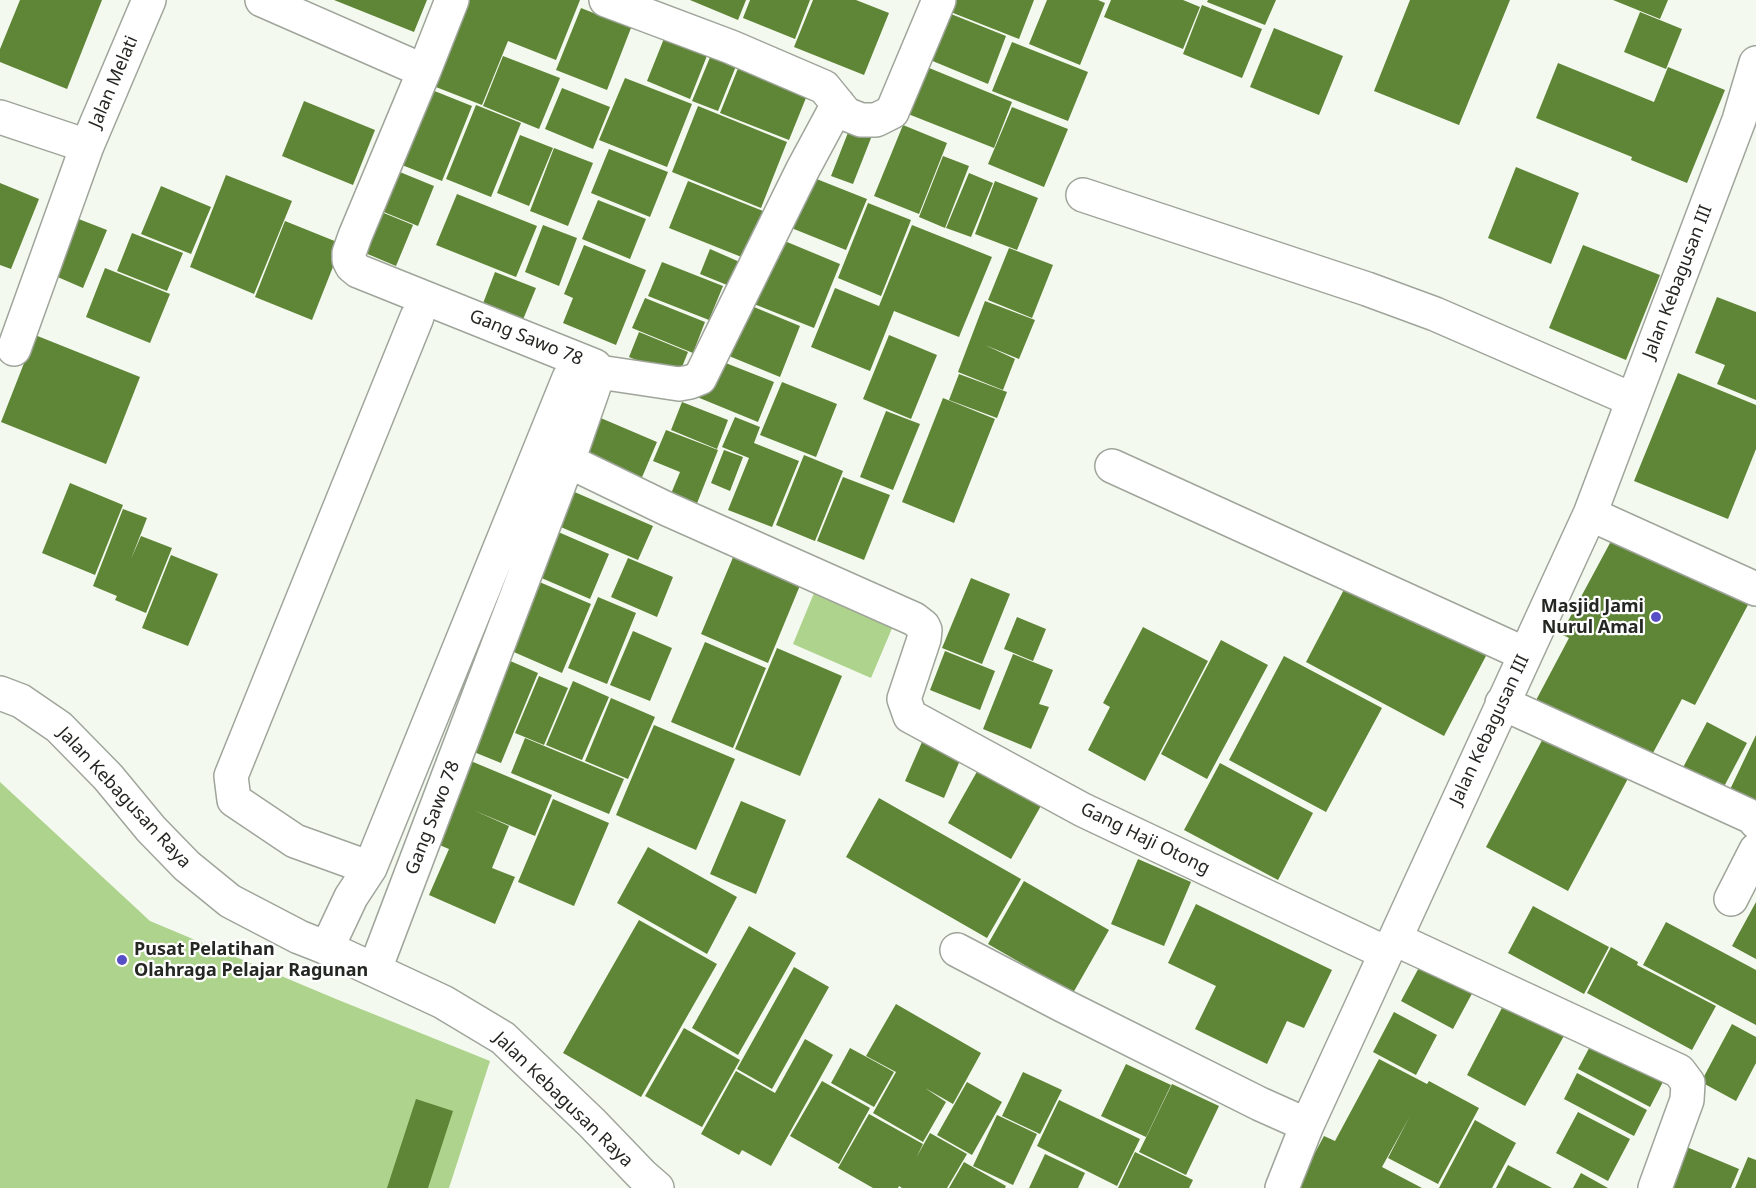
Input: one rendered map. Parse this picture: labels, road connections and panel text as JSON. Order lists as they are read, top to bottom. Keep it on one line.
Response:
{"streets":{"street":["Jalan Melati","Jalan Kebagusan III","Gang Sawo 78","Jalan Kebagusan Raya","Gang Haji Otong"]},"crossings":[["Jalan Kebagusan III","Gang Haji Otong"],["Gang Sawo 78","Jalan Kebagusan Raya"],["Gang Sawo 78","Gang Haji Otong"]],"places":["Masjid Jami Nurul Amal","Pusat Pelatihan Olahraga Pelajar Ragunan"]}
